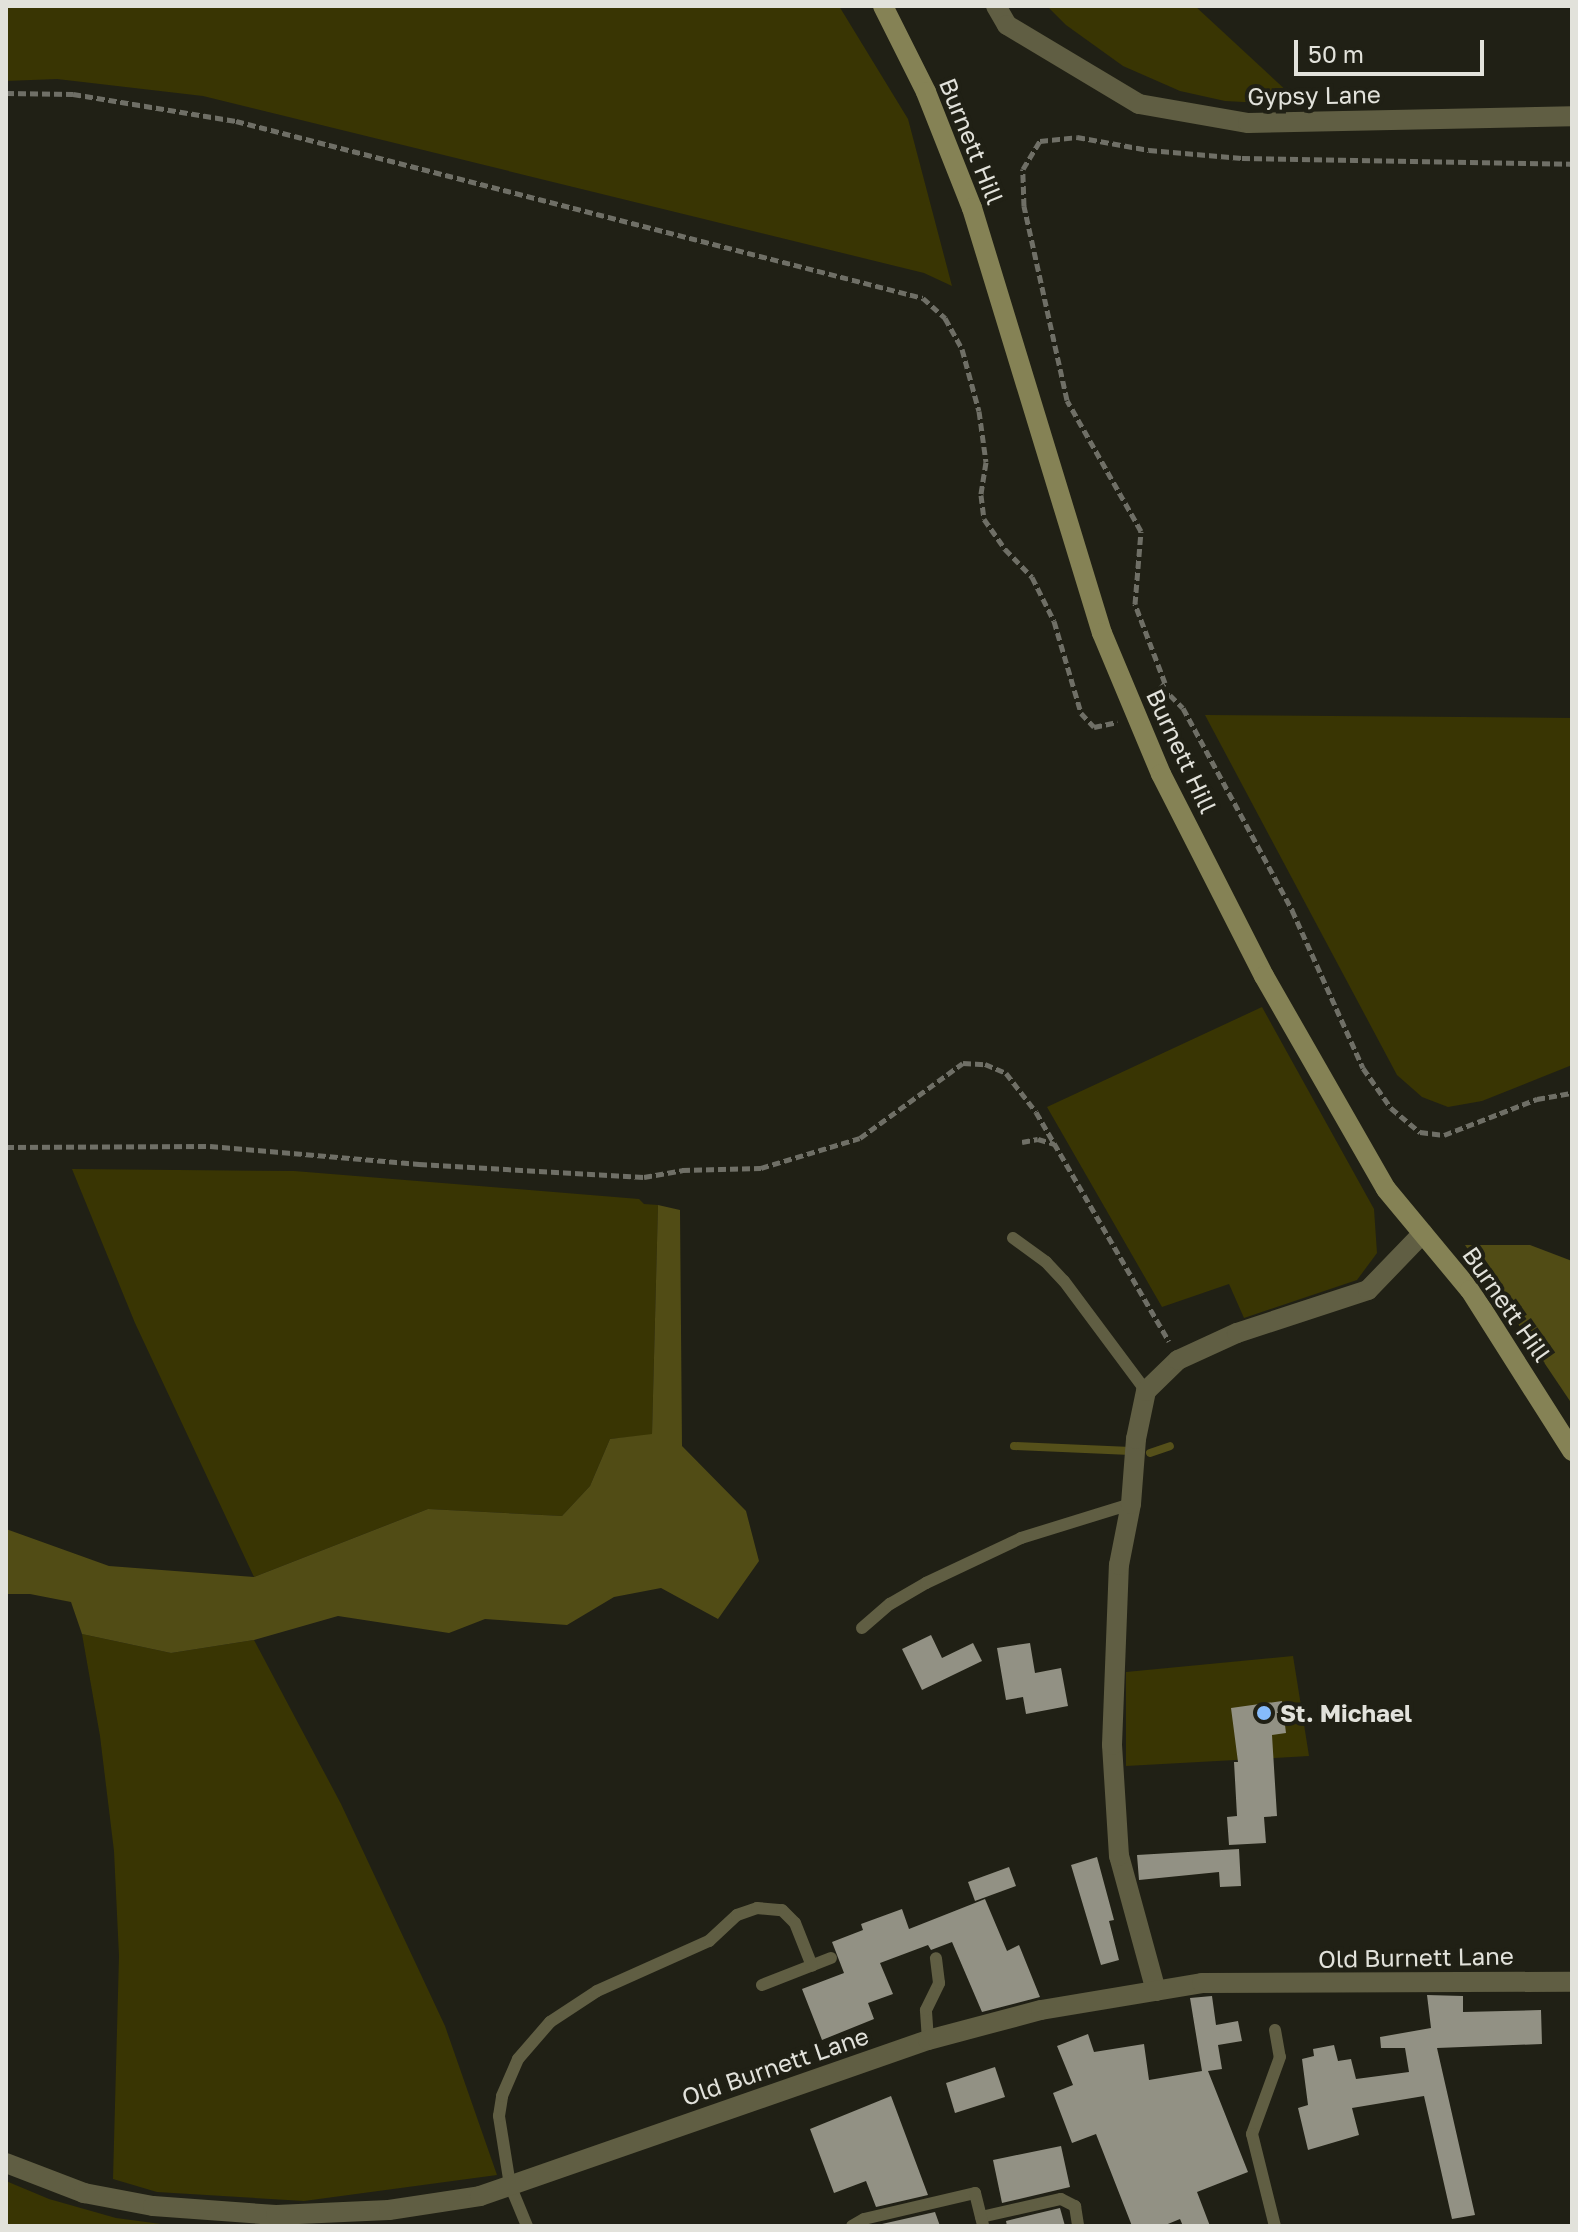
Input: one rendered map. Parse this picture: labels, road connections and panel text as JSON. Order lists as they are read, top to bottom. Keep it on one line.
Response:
{"streets":{"main road":["Burnett Hill"],"street":["Gypsy Lane","Old Burnett Lane"]},"places":["St. Michael"],"scale_bar":"50 m"}
